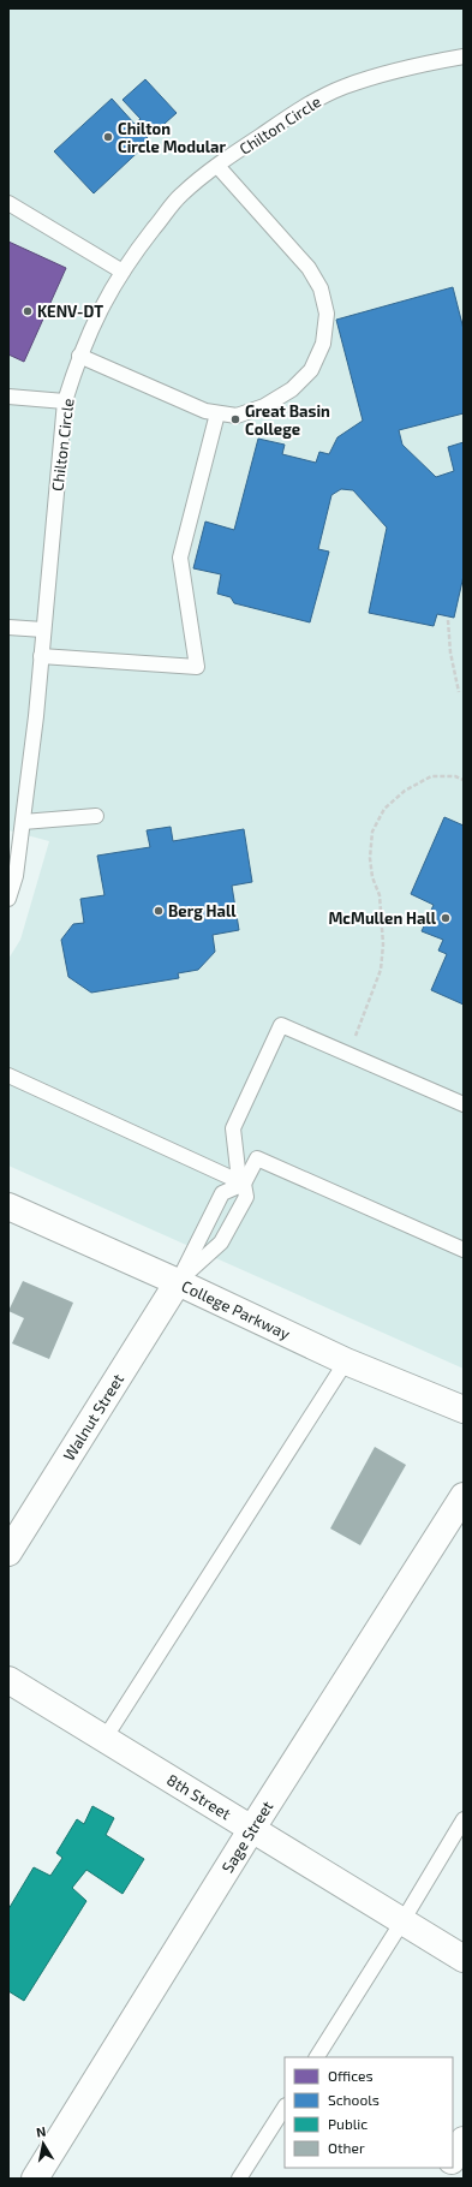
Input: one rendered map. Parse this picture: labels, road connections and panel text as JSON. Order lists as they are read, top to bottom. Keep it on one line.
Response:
{"streets":{"street":["College Parkway","Walnut Street","8th Street","Sage Street"],"lane":["Chilton Circle"]},"crossings":[["College Parkway","Walnut Street"],["8th Street","Sage Street"]],"places":["Chilton Circle Modular","KENV-DT","Great Basin College","Berg Hall","McMullen Hall"],"legend":["Offices","Schools","Public","Other"],"north":"top"}
